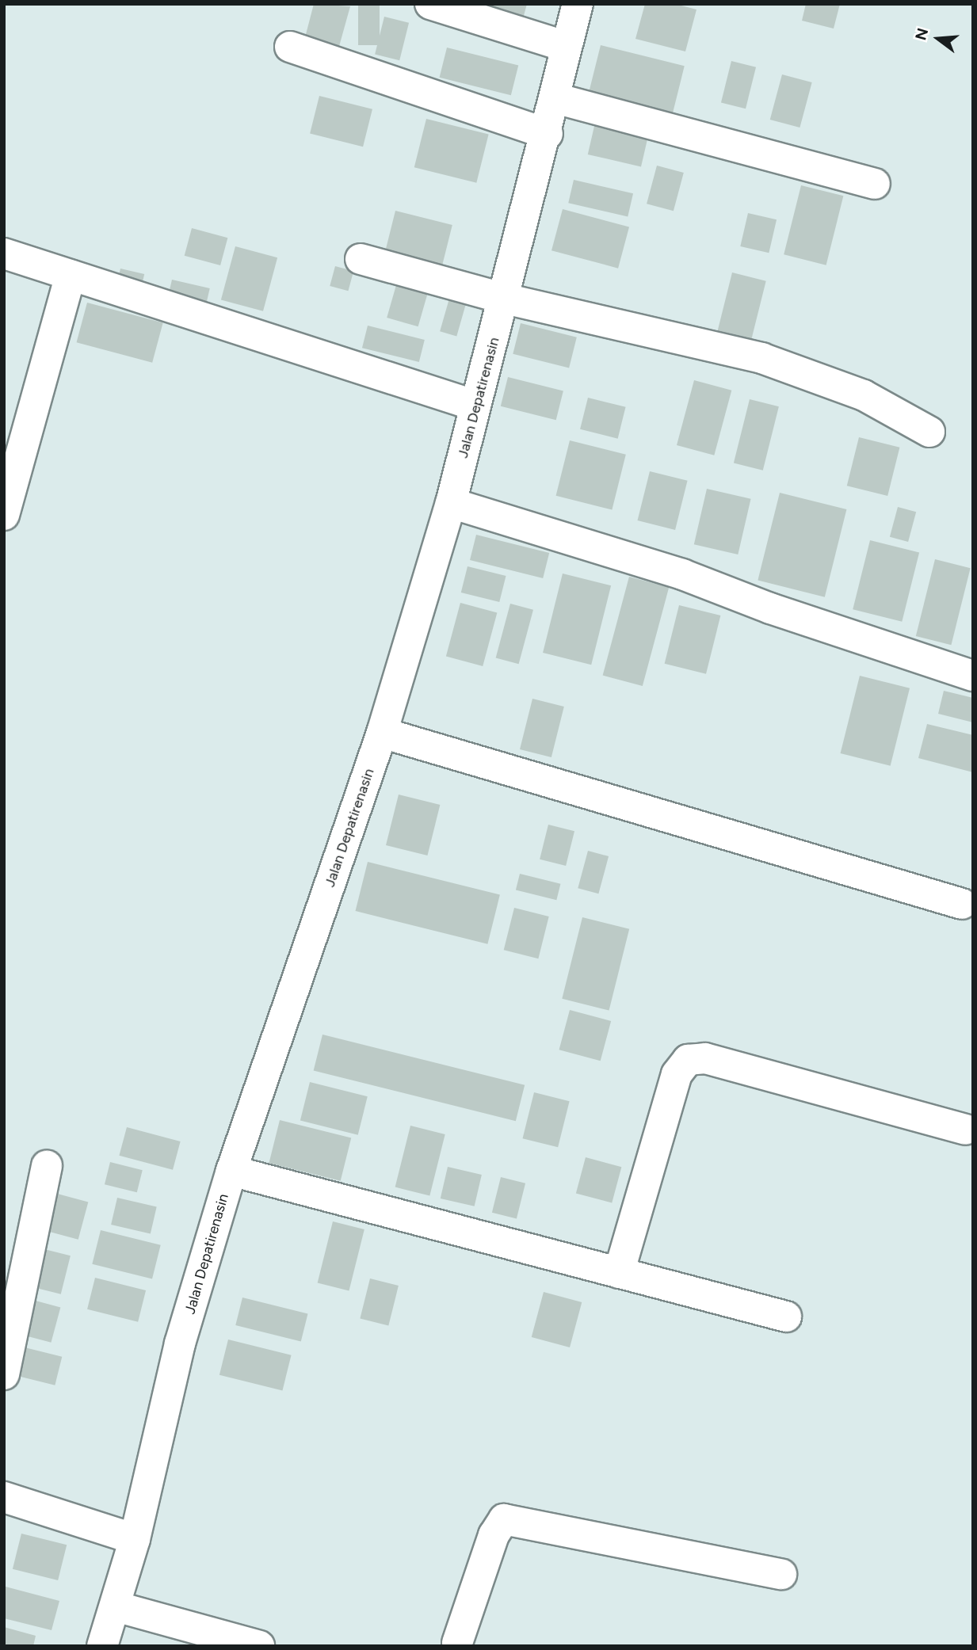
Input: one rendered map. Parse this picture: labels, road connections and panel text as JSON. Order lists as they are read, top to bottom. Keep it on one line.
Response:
{"streets":{"street":["Jalan Depatirenasin"]},"north":"left"}
